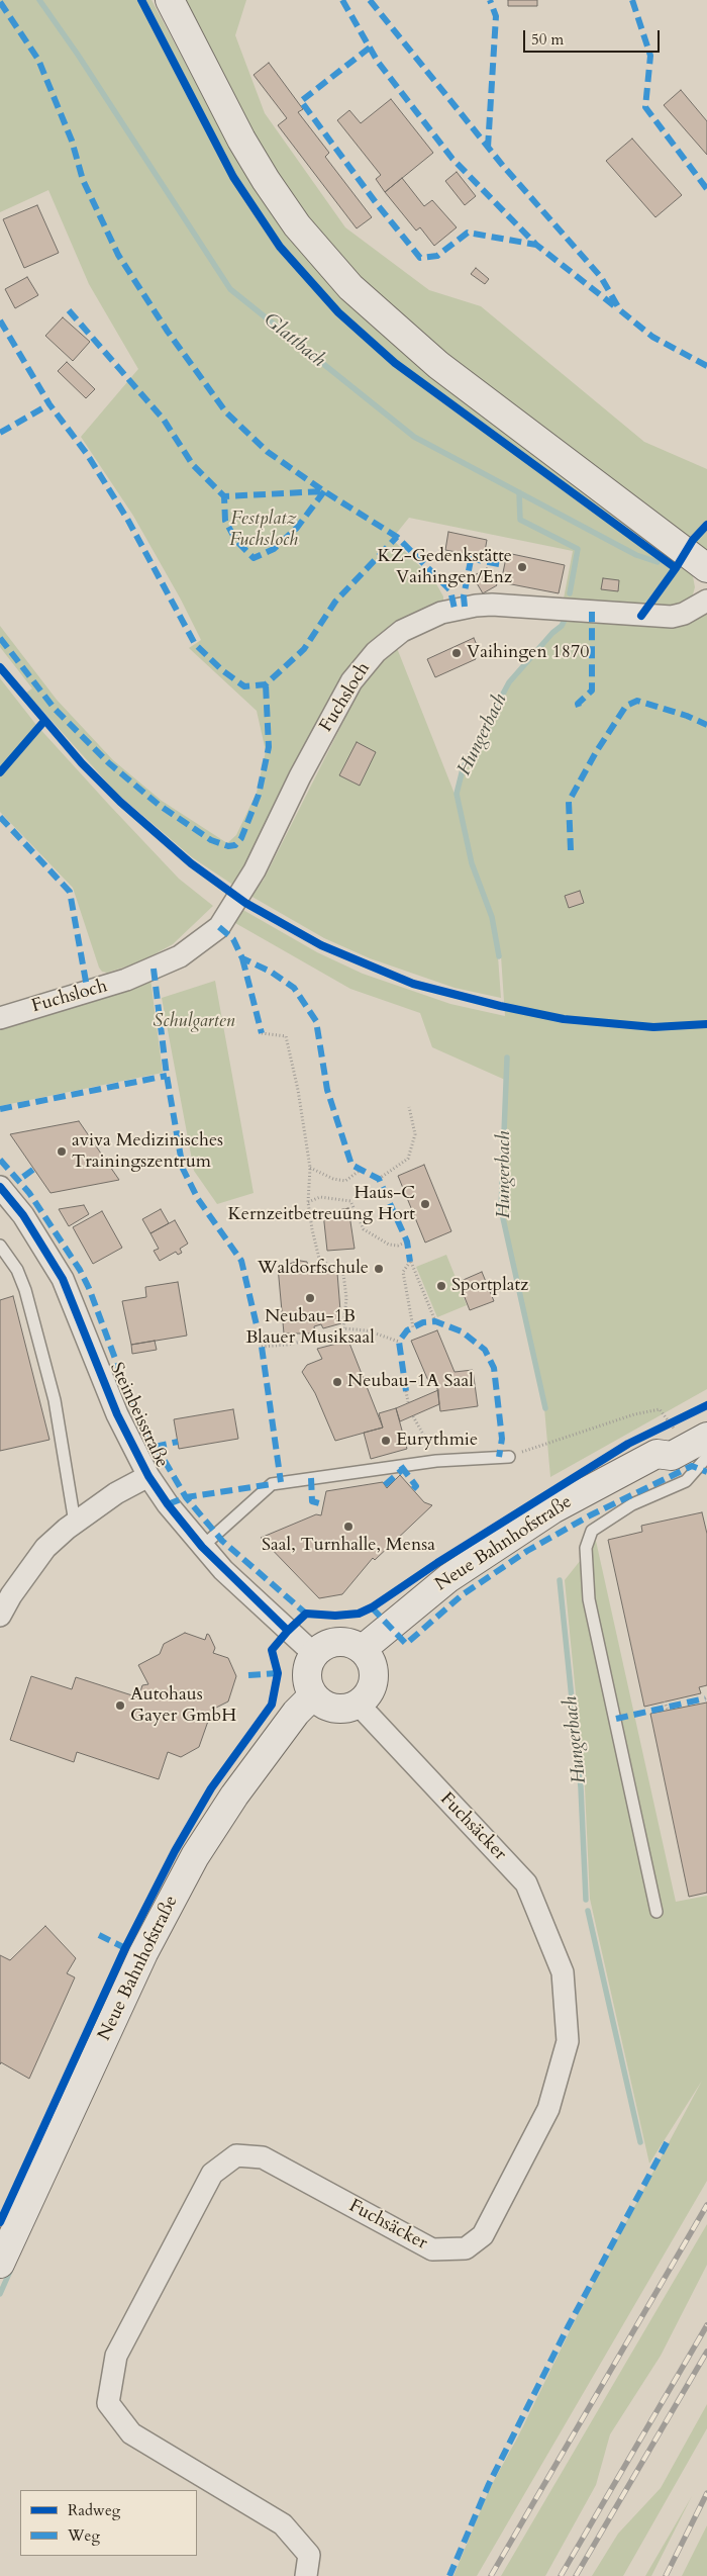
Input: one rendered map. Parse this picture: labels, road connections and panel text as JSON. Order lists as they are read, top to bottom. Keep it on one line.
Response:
{"streets":{"main road":["Neue Bahnhofstraße"],"street":["Fuchsloch","Steinbeisstraße","Fuchsäcker"]},"crossings":[["Steinbeisstraße","Neue Bahnhofstraße"],["Steinbeisstraße","Fuchsäcker"],["Neue Bahnhofstraße","Fuchsäcker"]],"water":["Glattbach","Hungerbach"],"parks":["Festplatz Fuchsloch","Schulgarten"],"places":["KZ-Gedenkstätte Vaihingen/Enz","Vaihingen 1870","aviva Medizinisches Trainingszentrum","Haus-C Kernzeitbetreuung Hort","Waldorfschule","Sportplatz","Neubau-1B Blauer Musiksaal","Neubau-1A Saal","Eurythmie","Saal, Turnhalle, Mensa","Autohaus Gayer GmbH"],"legend":["Radweg","Weg"],"scale_bar":"50 m"}
